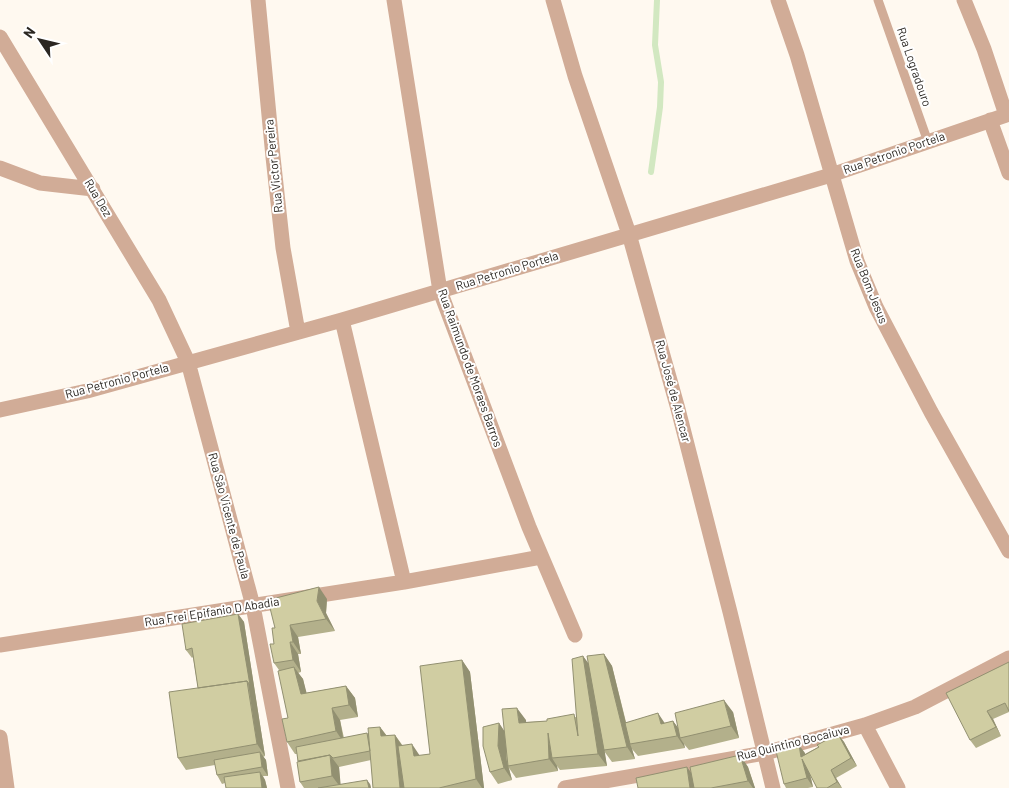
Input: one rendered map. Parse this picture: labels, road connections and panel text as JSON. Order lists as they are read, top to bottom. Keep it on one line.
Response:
{"streets":{"street":["Rua Petronio Portela","Rua Victor Pereira","Rua Dez","Rua Bom Jesus","Rua Raimundo de Moraes Barros","Rua José de Alencar","Rua São Vicente de Paula","Rua Frei Epifanio D Abadia","Rua Quintino Bocaiuva"],"lane":["Rua Logradouro"]},"crossings":[["Rua Logradouro","Rua Petronio Portela"],["Rua Petronio Portela","Rua Victor Pereira"],["Rua Petronio Portela","Rua Dez"],["Rua Petronio Portela","Rua Bom Jesus"],["Rua Petronio Portela","Rua Raimundo de Moraes Barros"],["Rua Petronio Portela","Rua José de Alencar"],["Rua Petronio Portela","Rua São Vicente de Paula"],["Rua Dez","Rua São Vicente de Paula"],["Rua Raimundo de Moraes Barros","Rua Frei Epifanio D Abadia"],["Rua José de Alencar","Rua Quintino Bocaiuva"],["Rua São Vicente de Paula","Rua Frei Epifanio D Abadia"]],"north":"top left"}
